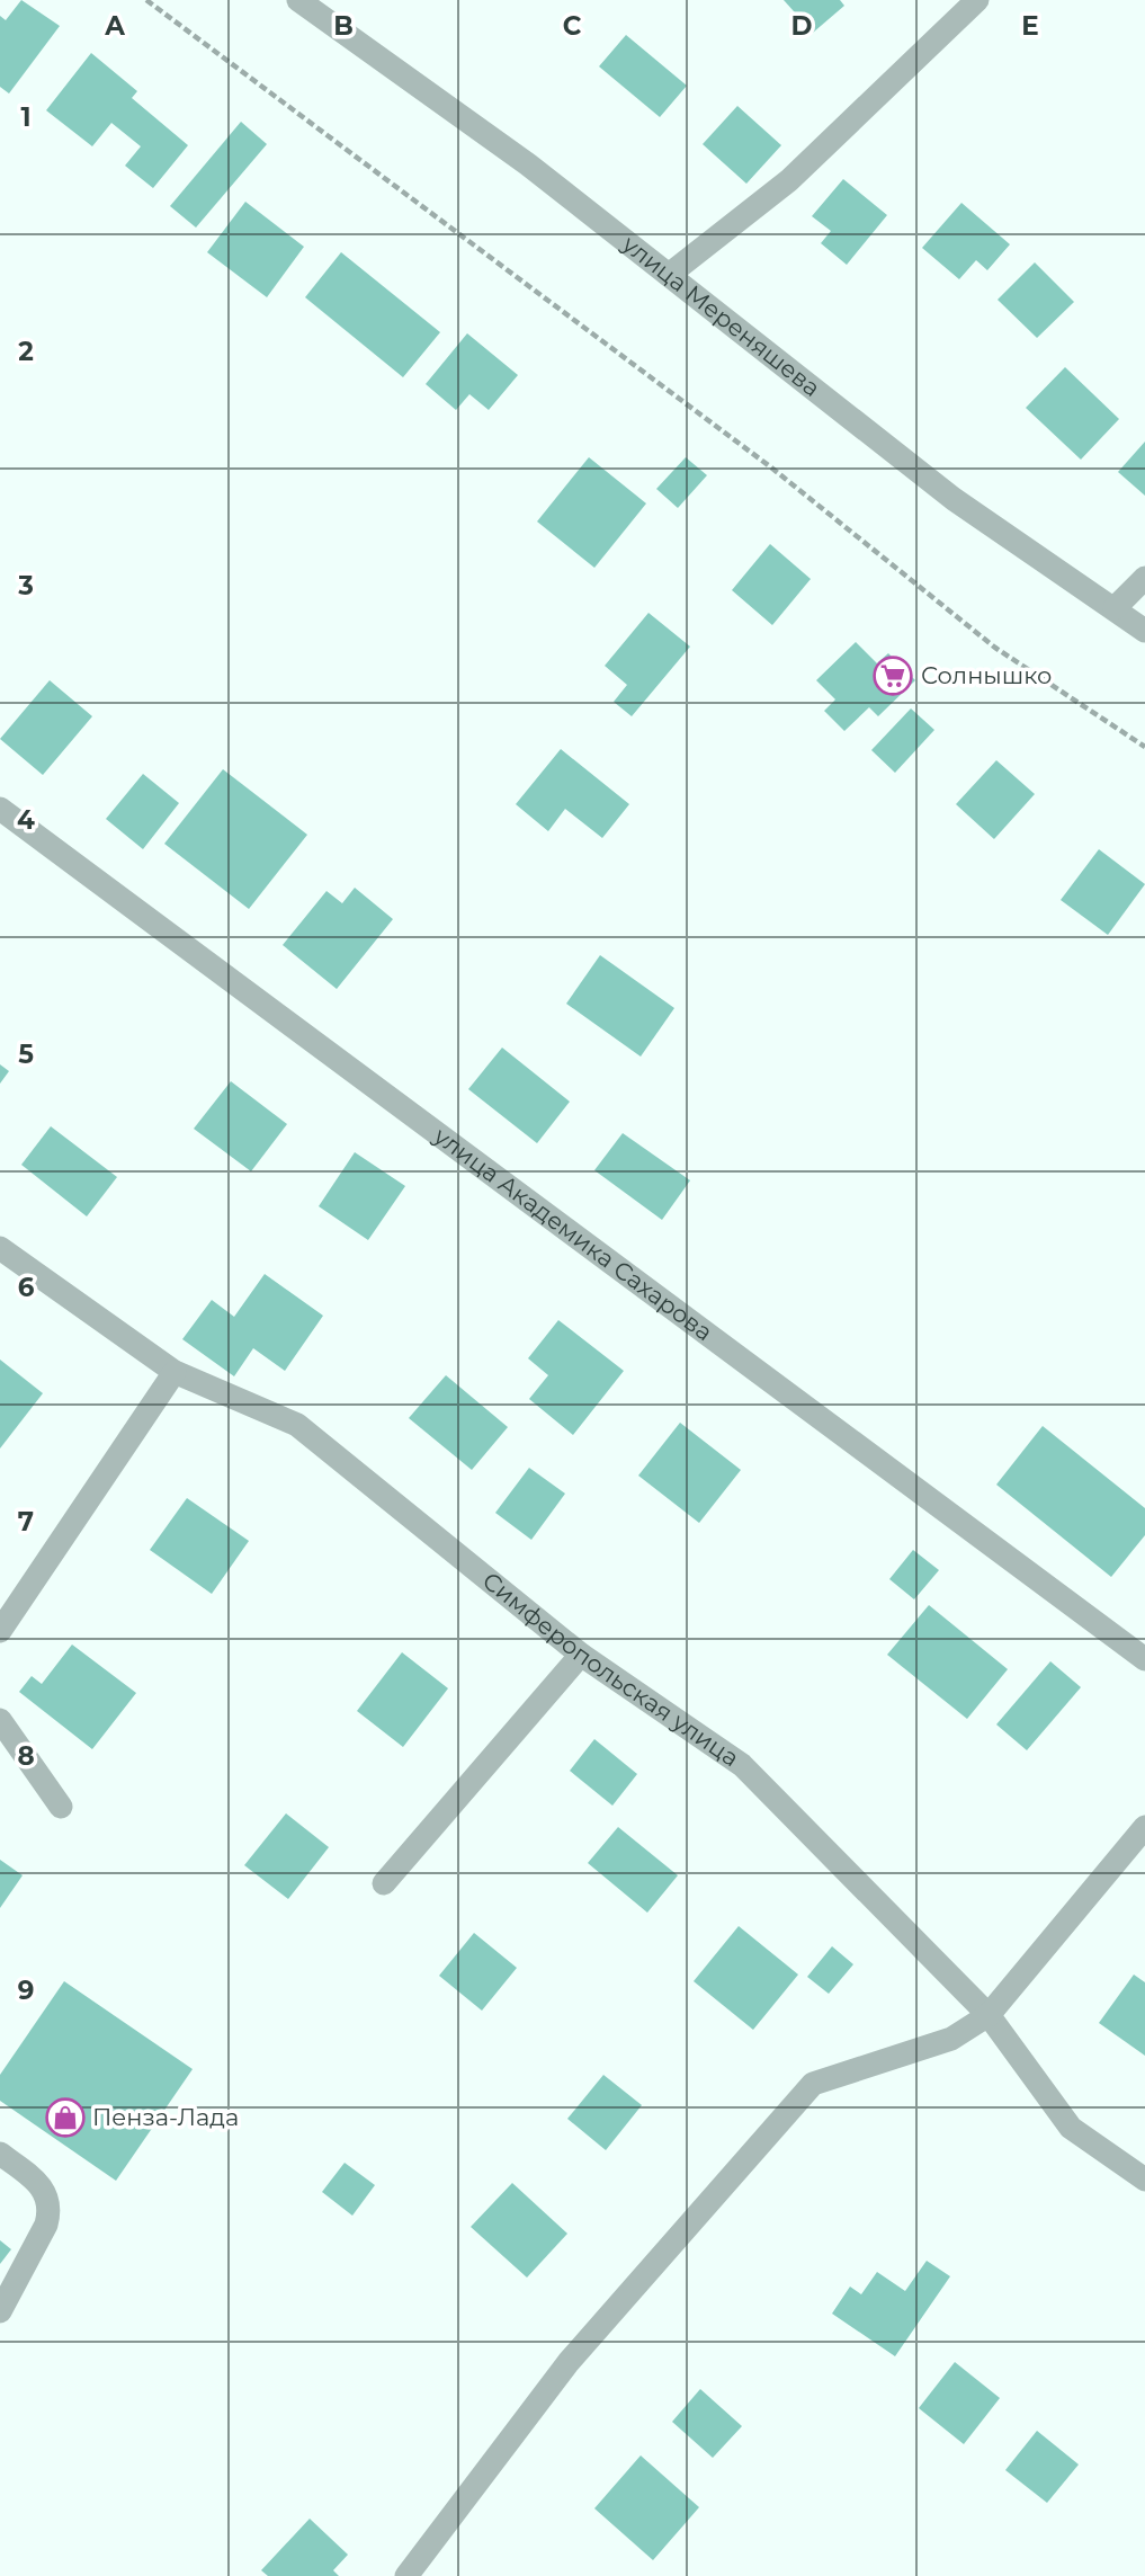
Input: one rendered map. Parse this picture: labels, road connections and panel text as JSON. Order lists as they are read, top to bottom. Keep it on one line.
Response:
{"streets":{"street":["улица Мереняшева","улица Академика Сахарова","Симферопольская улица"]},"places":{"supermarket":["Солнышко"],"shop":["Пенза-Лада"]},"grid":{"columns":["A","B","C","D","E"],"rows":["1","2","3","4","5","6","7","8","9"]}}
